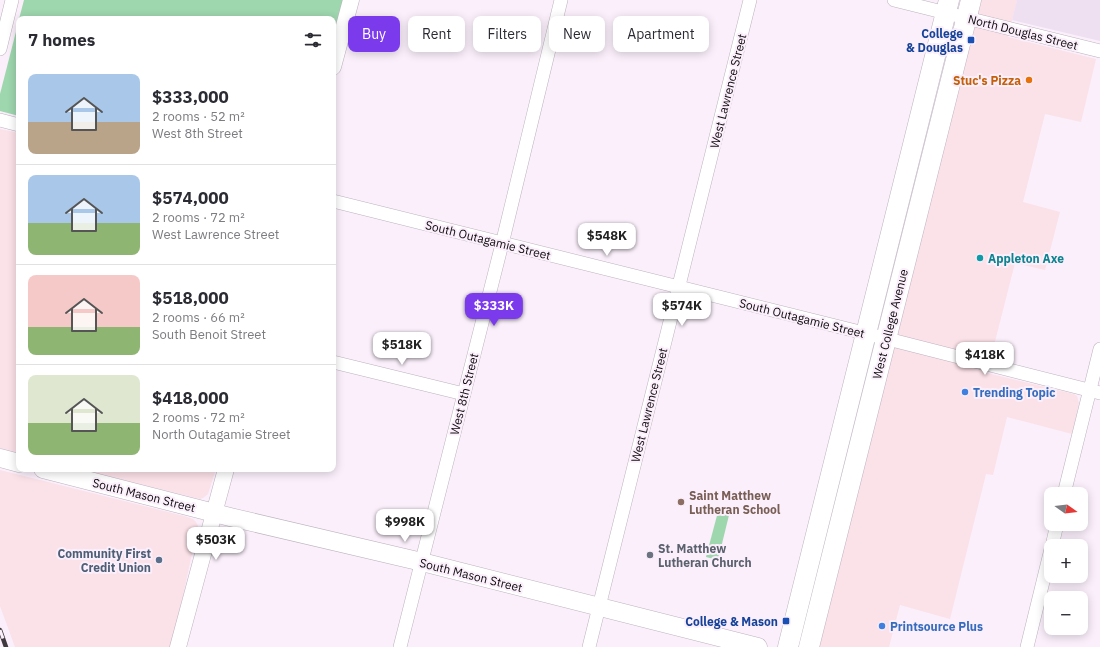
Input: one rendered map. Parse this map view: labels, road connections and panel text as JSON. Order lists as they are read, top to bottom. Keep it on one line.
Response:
{"streets":{"main road":["West College Avenue","South Mason Street"],"street":["North Douglas Street","West Lawrence Street","South Outagamie Street","West 8th Street"]},"crossings":[["North Douglas Street","West College Avenue"],["West Lawrence Street","South Outagamie Street"],["West Lawrence Street","South Mason Street"],["South Outagamie Street","West College Avenue"],["South Outagamie Street","West 8th Street"],["West 8th Street","South Mason Street"]],"places":{"transit":["College & Douglas","College & Mason"],"other":["Stuc's Pizza","Appleton Axe","Trending Topic","Saint Matthew Lutheran School","St. Matthew Lutheran Church","Community First Credit Union","Printsource Plus"]},"north":"right","page":{"chip":["Buy","Rent","Filters","New","Apartment"],"heading":"7 homes","list":[{"name":"$333,000","note":"2 rooms · 52 m² · West 8th Street"},{"name":"$574,000","note":"2 rooms · 72 m² · West Lawrence Street"},{"name":"$518,000","note":"2 rooms · 66 m² · South Benoit Street"},{"name":"$418,000","note":"2 rooms · 72 m² · North Outagamie Street"}],"price":["$548K","$333K","$574K","$518K","$418K","$998K","$503K"],"map_buttons":["+","−"]}}
